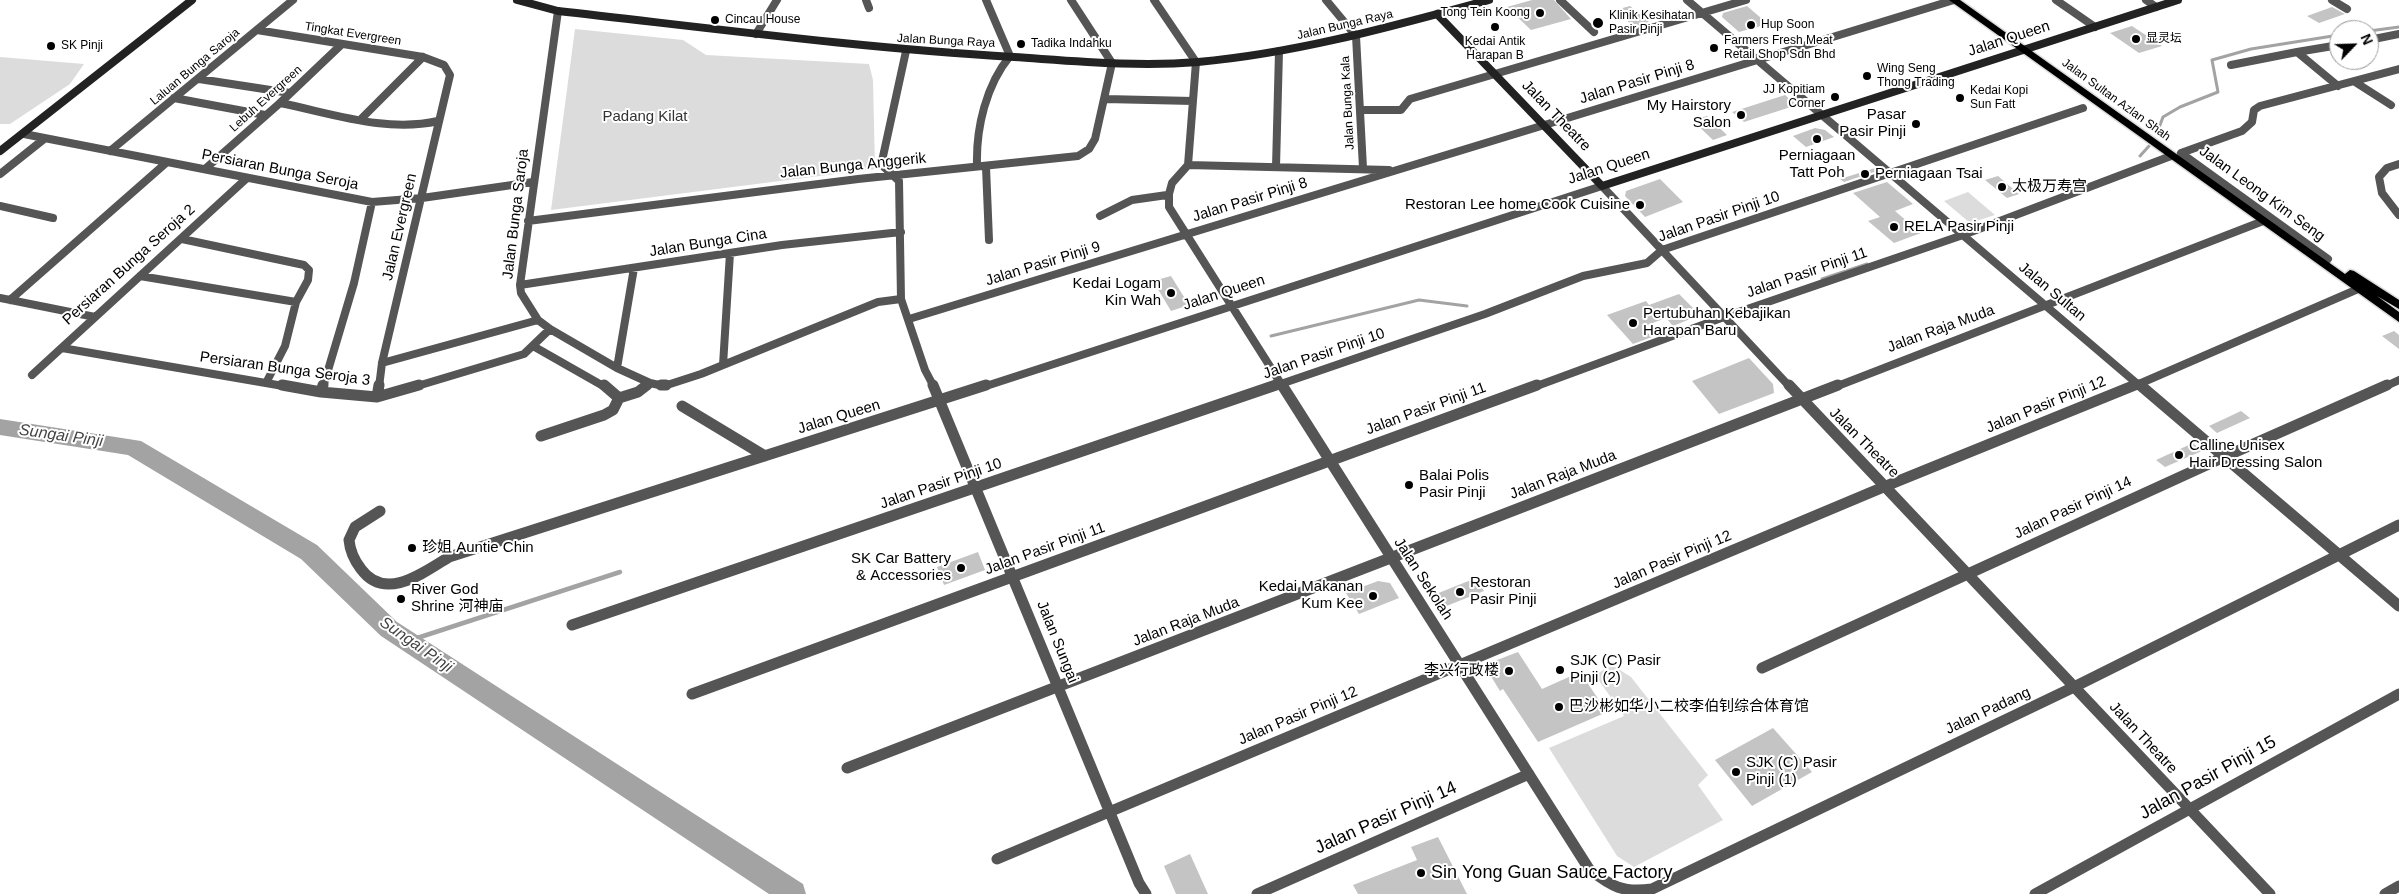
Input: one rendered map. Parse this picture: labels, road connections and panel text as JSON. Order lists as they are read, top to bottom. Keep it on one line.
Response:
{"streets":{"main road":["Jalan Bunga Raya","Jalan Queen","Jalan Sultan Azlan Shah","Jalan Theatre"],"street":["Tingkat Evergreen","Laluan Bunga Saroja","Jalan Pasir Pinji 8","Lebuh Evergreen","Jalan Bunga Kala","Jalan Bunga Anggerik","Persiaran Bunga Seroja","Jalan Leong Kim Seng","Jalan Bunga Saroja","Jalan Pasir Pinji 10","Jalan Evergreen","Jalan Bunga Cina","Jalan Pasir Pinji 9","Persiaran Bunga Seroja 2","Jalan Pasir Pinji 11","Jalan Sultan","Jalan Raja Muda","Persiaran Bunga Seroja 3","Jalan Pasir Pinji 12","Jalan Pasir Pinji 14","Jalan Sekolah","Jalan Sungai","Jalan Padang","Jalan Pasir Pinji 15"]},"crossings":[["Jalan Bunga Raya","Jalan Bunga Kala"],["Jalan Bunga Raya","Jalan Theatre"],["Jalan Bunga Raya","Jalan Bunga Anggerik"],["Jalan Bunga Raya","Jalan Bunga Saroja"],["Tingkat Evergreen","Laluan Bunga Saroja"],["Tingkat Evergreen","Lebuh Evergreen"],["Tingkat Evergreen","Jalan Evergreen"],["Jalan Queen","Jalan Sultan Azlan Shah"],["Jalan Queen","Jalan Theatre"],["Jalan Queen","Jalan Sultan"],["Jalan Queen","Jalan Sekolah"],["Jalan Queen","Jalan Sungai"],["Laluan Bunga Saroja","Persiaran Bunga Seroja"],["Jalan Pasir Pinji 8","Jalan Sultan Azlan Shah"],["Jalan Pasir Pinji 8","Jalan Theatre"],["Jalan Pasir Pinji 8","Jalan Pasir Pinji 9"],["Jalan Pasir Pinji 8","Jalan Sultan"],["Jalan Pasir Pinji 8","Jalan Sekolah"],["Lebuh Evergreen","Persiaran Bunga Seroja"],["Jalan Sultan Azlan Shah","Jalan Leong Kim Seng"],["Jalan Sultan Azlan Shah","Jalan Pasir Pinji 11"],["Jalan Sultan Azlan Shah","Jalan Raja Muda"],["Jalan Sultan Azlan Shah","Jalan Pasir Pinji 12"],["Jalan Theatre","Jalan Pasir Pinji 10"],["Jalan Theatre","Jalan Pasir Pinji 11"],["Jalan Theatre","Jalan Raja Muda"],["Jalan Theatre","Jalan Pasir Pinji 12"],["Jalan Theatre","Jalan Pasir Pinji 14"],["Jalan Theatre","Jalan Padang"],["Jalan Theatre","Jalan Pasir Pinji 15"],["Jalan Bunga Anggerik","Jalan Bunga Saroja"],["Jalan Bunga Anggerik","Jalan Sungai"],["Persiaran Bunga Seroja","Jalan Bunga Saroja"],["Persiaran Bunga Seroja","Jalan Evergreen"],["Persiaran Bunga Seroja","Persiaran Bunga Seroja 2"],["Jalan Leong Kim Seng","Jalan Raja Muda"],["Jalan Bunga Saroja","Jalan Bunga Cina"],["Jalan Bunga Saroja","Persiaran Bunga Seroja 3"],["Jalan Bunga Saroja","Jalan Sungai"],["Jalan Pasir Pinji 10","Jalan Sultan"],["Jalan Pasir Pinji 10","Jalan Sekolah"],["Jalan Pasir Pinji 10","Jalan Sungai"],["Jalan Evergreen","Persiaran Bunga Seroja 3"],["Jalan Bunga Cina","Jalan Sungai"],["Jalan Pasir Pinji 9","Jalan Sekolah"],["Jalan Pasir Pinji 9","Jalan Sungai"],["Persiaran Bunga Seroja 2","Persiaran Bunga Seroja 3"],["Jalan Pasir Pinji 11","Jalan Sultan"],["Jalan Pasir Pinji 11","Jalan Sekolah"],["Jalan Pasir Pinji 11","Jalan Sungai"],["Jalan Sultan","Jalan Raja Muda"],["Jalan Sultan","Jalan Pasir Pinji 12"],["Jalan Sultan","Jalan Pasir Pinji 14"],["Jalan Sultan","Jalan Padang"],["Jalan Raja Muda","Jalan Sekolah"],["Jalan Raja Muda","Jalan Sungai"],["Jalan Pasir Pinji 12","Jalan Sekolah"],["Jalan Pasir Pinji 12","Jalan Sungai"],["Jalan Pasir Pinji 14","Jalan Sekolah"],["Jalan Sekolah","Jalan Padang"]],"water":["Sungai Pinji"],"parks":["Padang Kilat"],"places":["Tong Tein Koong","Cincau House","Klinik Kesihatan Pasir Pinji","Hup Soon","Kedai Antik Harapan B","显灵坛","Tadika Indahku","SK Pinji","Farmers Fresh Meat Retail Shop Sdn Bhd","Wing Seng Thong Trading","JJ Kopitiam Corner","Kedai Kopi Sun Fatt","My Hairstory Salon","Pasar Pasir Pinji","Perniagaan Tatt Poh","Perniagaan Tsai","太极万寿宫","Restoran Lee home Cook Cuisine","RELA Pasir Pinji","Kedai Logam Kin Wah","Pertubuhan Kebajikan Harapan Baru","Calline Unisex Hair Dressing Salon","Balai Polis Pasir Pinji","珍姐 Auntie Chin","SK Car Battery & Accessories","Restoran Pasir Pinji","Kedai Makanan Kum Kee","River God Shrine 河神庙","SJK (C) Pasir Pinji (2)","李兴行政楼","巴沙彬如华小二校李伯钊综合体育馆","SJK (C) Pasir Pinji (1)","Sin Yong Guan Sauce Factory"],"north":"top right"}
